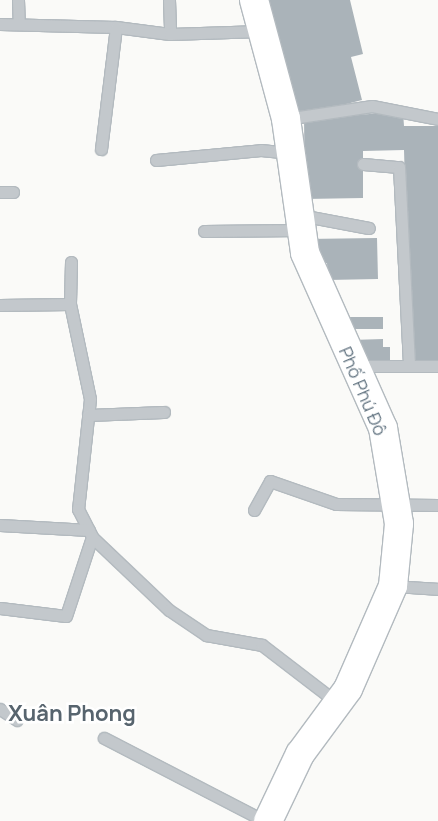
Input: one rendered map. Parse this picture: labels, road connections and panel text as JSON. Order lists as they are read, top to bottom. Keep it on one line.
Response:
{"streets":{"street":["Phố Phú Đô"]},"districts":["Xuân Phong"]}
